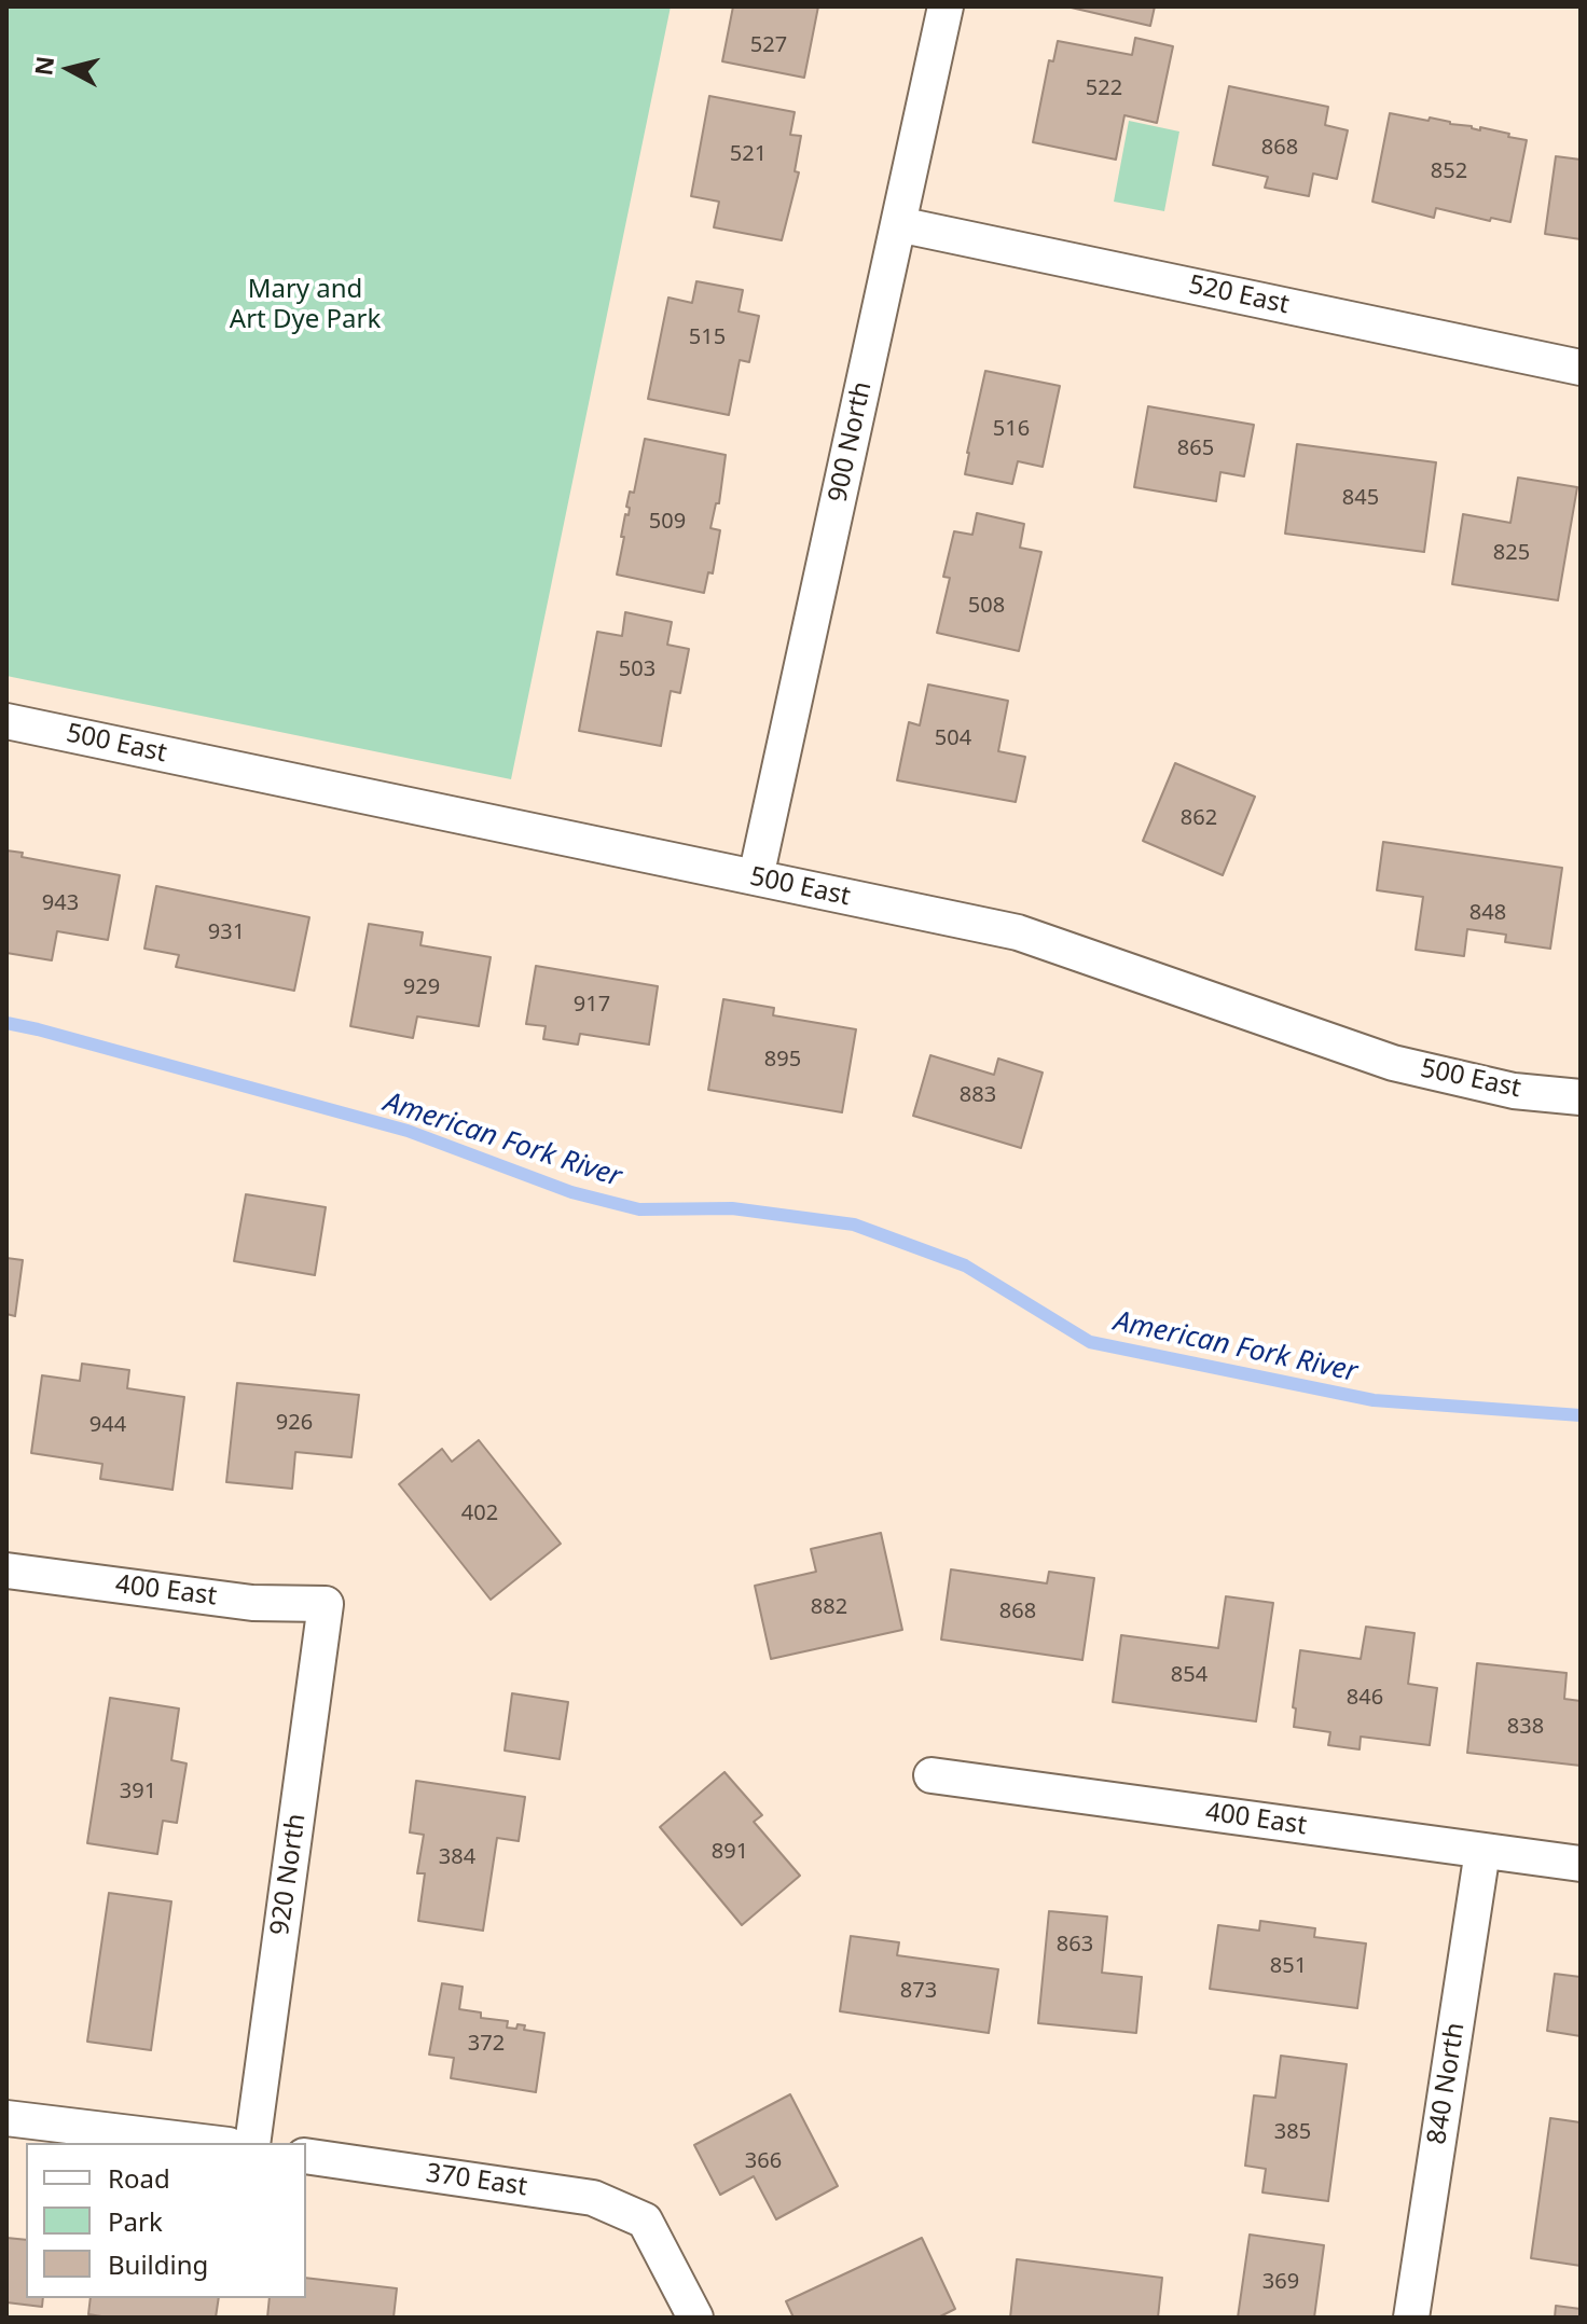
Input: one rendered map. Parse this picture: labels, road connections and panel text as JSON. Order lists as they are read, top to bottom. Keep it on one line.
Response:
{"streets":{"street":["520 East","900 North","500 East","400 East","920 North","840 North","370 East"]},"crossings":[["520 East","900 North"],["900 North","500 East"],["400 East","920 North"],["400 East","840 North"]],"water":["American Fork River"],"parks":["Mary and Art Dye Park"],"house_numbers":["527","522","868","521","852","515","516","865","845","509","825","508","503","504","862","943","848","931","929","917","895","883","926","944","402","882","868","854","846","838","391","891","384","863","851","873","372","385","366","369"],"legend":["Road","Park","Building"],"north":"left"}
